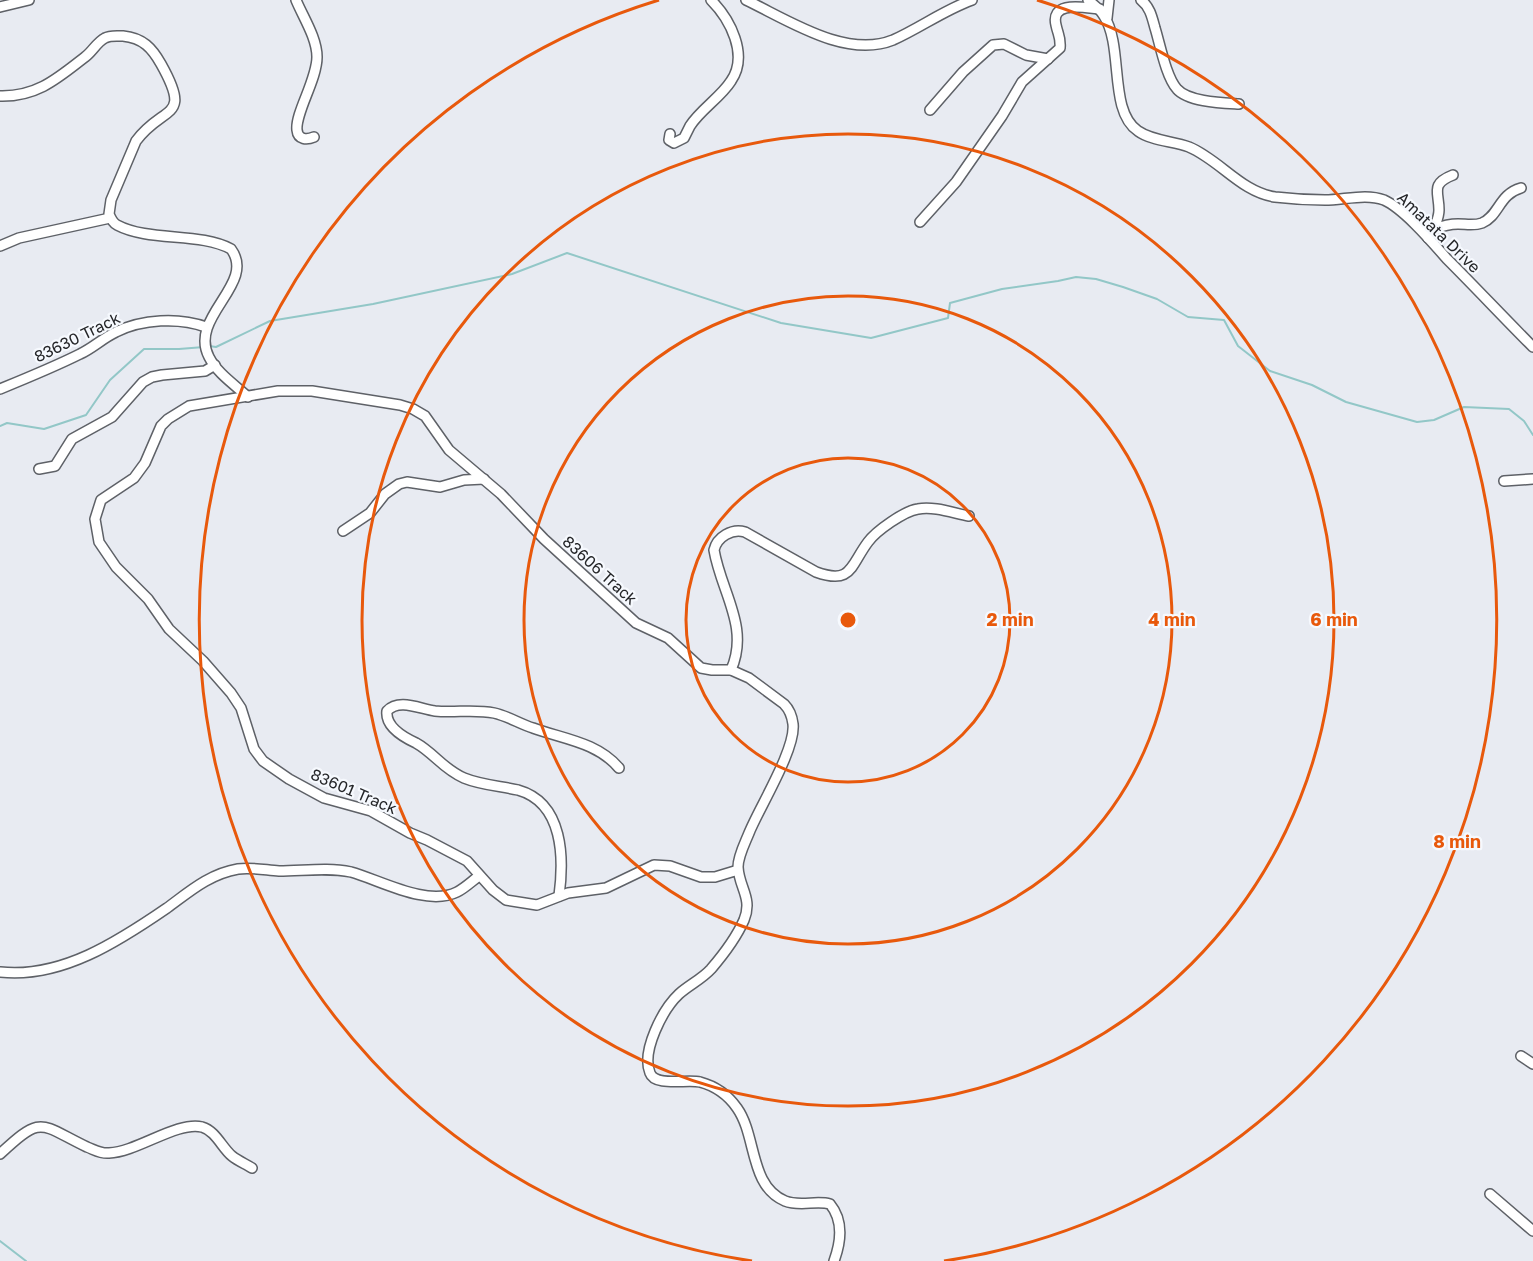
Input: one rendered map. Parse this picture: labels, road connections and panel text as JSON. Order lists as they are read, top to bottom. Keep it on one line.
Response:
{"streets":{"street":["Amatata Drive","83630 Track","83606 Track","83601 Track"]},"crossings":[["83606 Track","83601 Track"]],"rings":["2 min","4 min","6 min","8 min"]}
